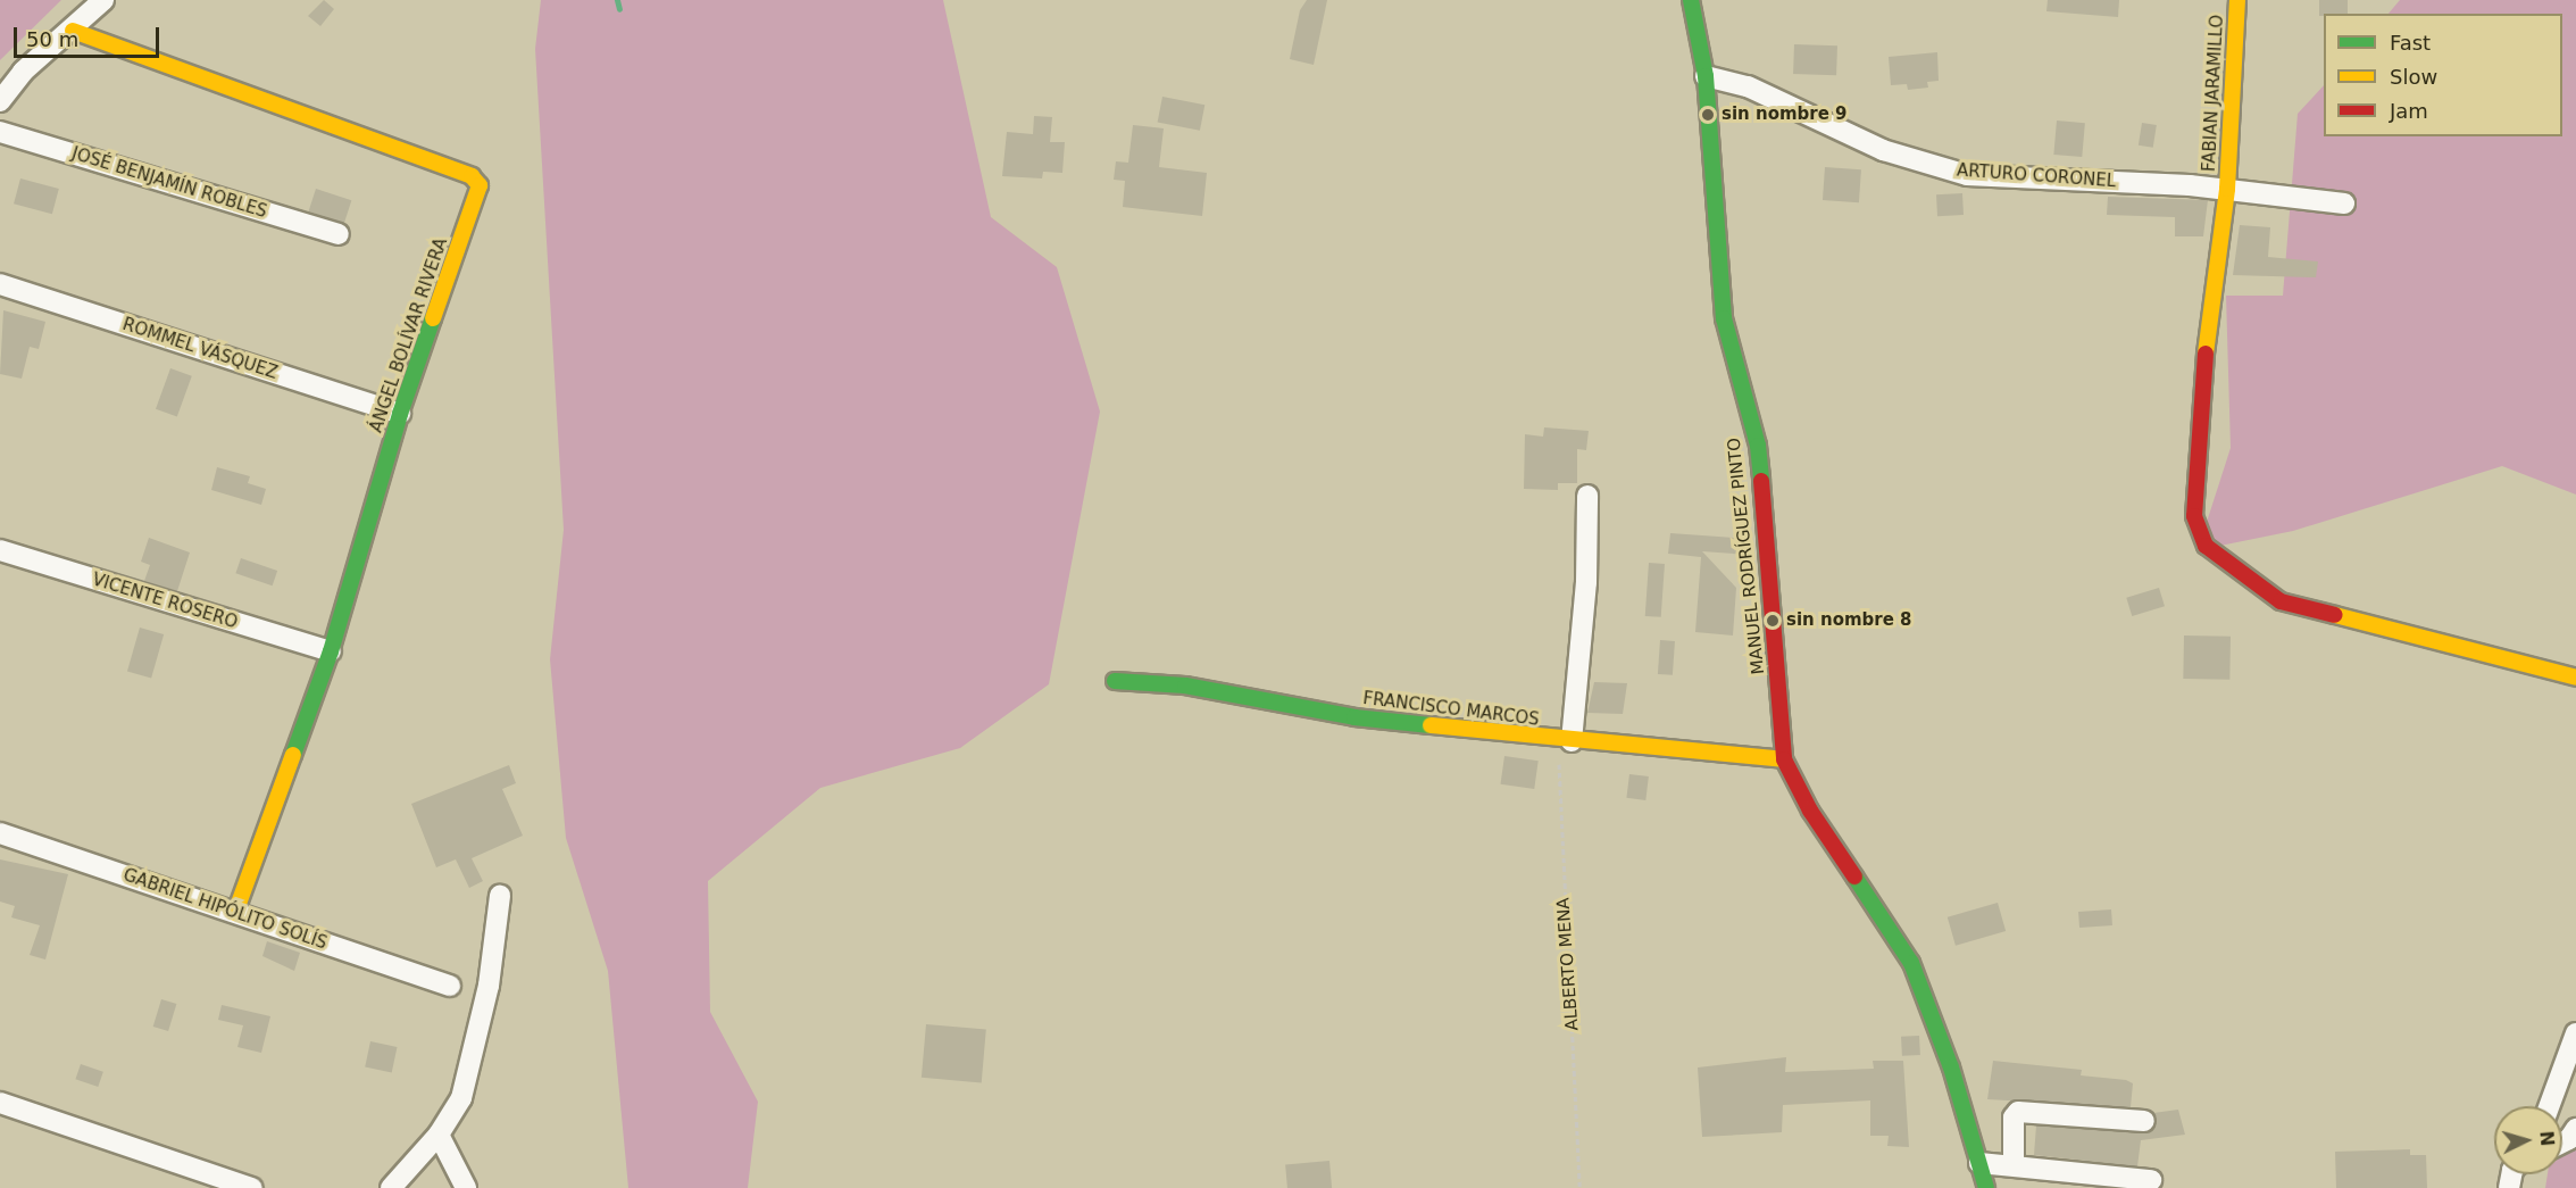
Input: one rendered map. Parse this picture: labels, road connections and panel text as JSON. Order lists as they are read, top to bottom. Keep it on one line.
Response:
{"streets":{"street":["FABIAN JARAMILLO","ARTURO CORONEL","JOSÉ BENJAMÍN ROBLES","ÁNGEL BOLÍVAR RIVERA","ROMMEL VÁSQUEZ","MANUEL RODRÍGUEZ PINTO","VICENTE ROSERO","FRANCISCO MARCOS","GABRIEL HIPÓLITO SOLÍS"],"path":["ALBERTO MENA"]},"crossings":[["FABIAN JARAMILLO","ARTURO CORONEL"],["ARTURO CORONEL","MANUEL RODRÍGUEZ PINTO"],["ÁNGEL BOLÍVAR RIVERA","ROMMEL VÁSQUEZ"],["ÁNGEL BOLÍVAR RIVERA","VICENTE ROSERO"],["ÁNGEL BOLÍVAR RIVERA","GABRIEL HIPÓLITO SOLÍS"],["MANUEL RODRÍGUEZ PINTO","FRANCISCO MARCOS"],["FRANCISCO MARCOS","ALBERTO MENA"]],"places":["sin nombre 9","sin nombre 8"],"legend":["Fast","Slow","Jam"],"scale_bar":"50 m","north":"right"}
